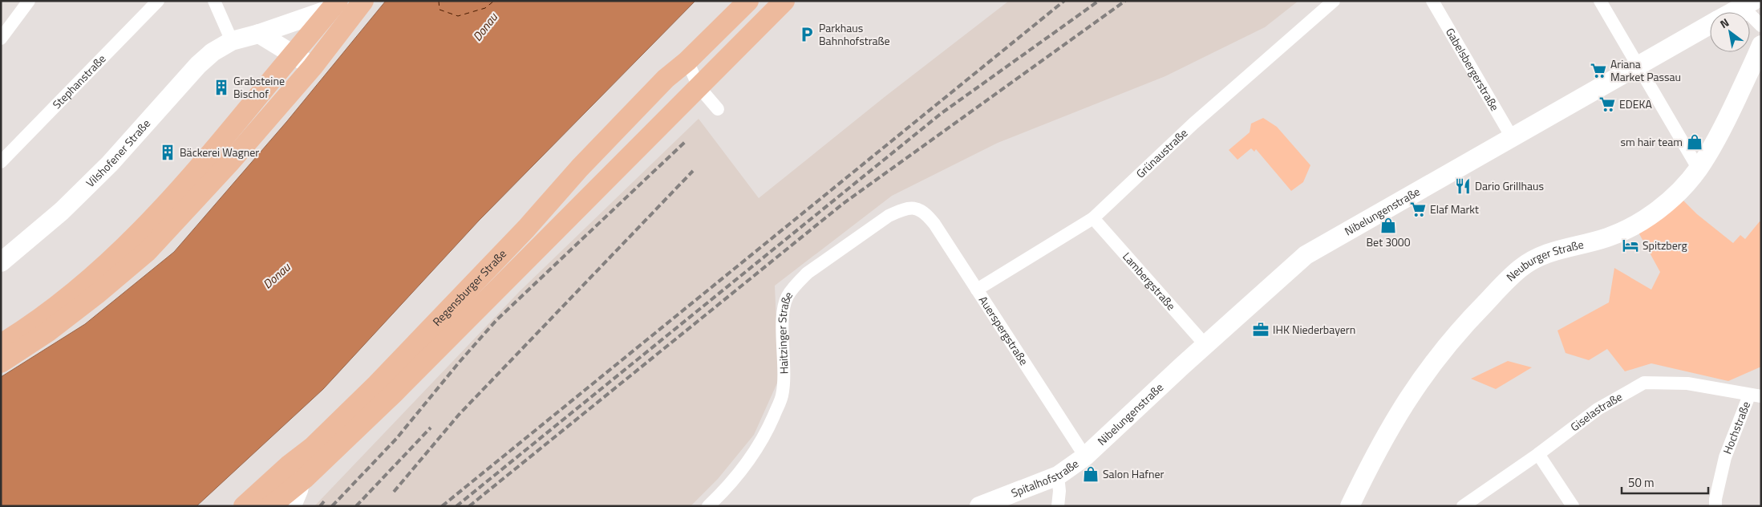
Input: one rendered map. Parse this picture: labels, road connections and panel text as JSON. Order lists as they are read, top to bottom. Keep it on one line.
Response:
{"streets":{"main road":["Regensburger Straße"],"street":["Gabelsbergerstraße","Stephanstraße","Vilshofener Straße","Grünaustraße","Nibelungenstraße","Neuburger Straße","Lambergstraße","Auerspergstraße","Haitzinger Straße","Giselastraße","Hochstraße","Spitalhofstraße"]},"crossings":[["Gabelsbergerstraße","Nibelungenstraße"],["Grünaustraße","Lambergstraße"],["Grünaustraße","Auerspergstraße"],["Nibelungenstraße","Lambergstraße"],["Nibelungenstraße","Auerspergstraße"],["Nibelungenstraße","Spitalhofstraße"],["Auerspergstraße","Haitzinger Straße"],["Auerspergstraße","Spitalhofstraße"],["Giselastraße","Hochstraße"]],"water":["Donau"],"places":{"parking":["Parkhaus Bahnhofstraße"],"supermarket":["Ariana Market Passau","EDEKA","Elaf Markt"],"building":["Grabsteine Bischof","Bäckerei Wagner"],"shop":["sm hair team","Bet 3000","Salon Hafner"],"restaurant":["Dario Grillhaus"],"hotel":["Spitzberg"],"office":["IHK Niederbayern"]},"scale_bar":"50 m","north":"top left"}
